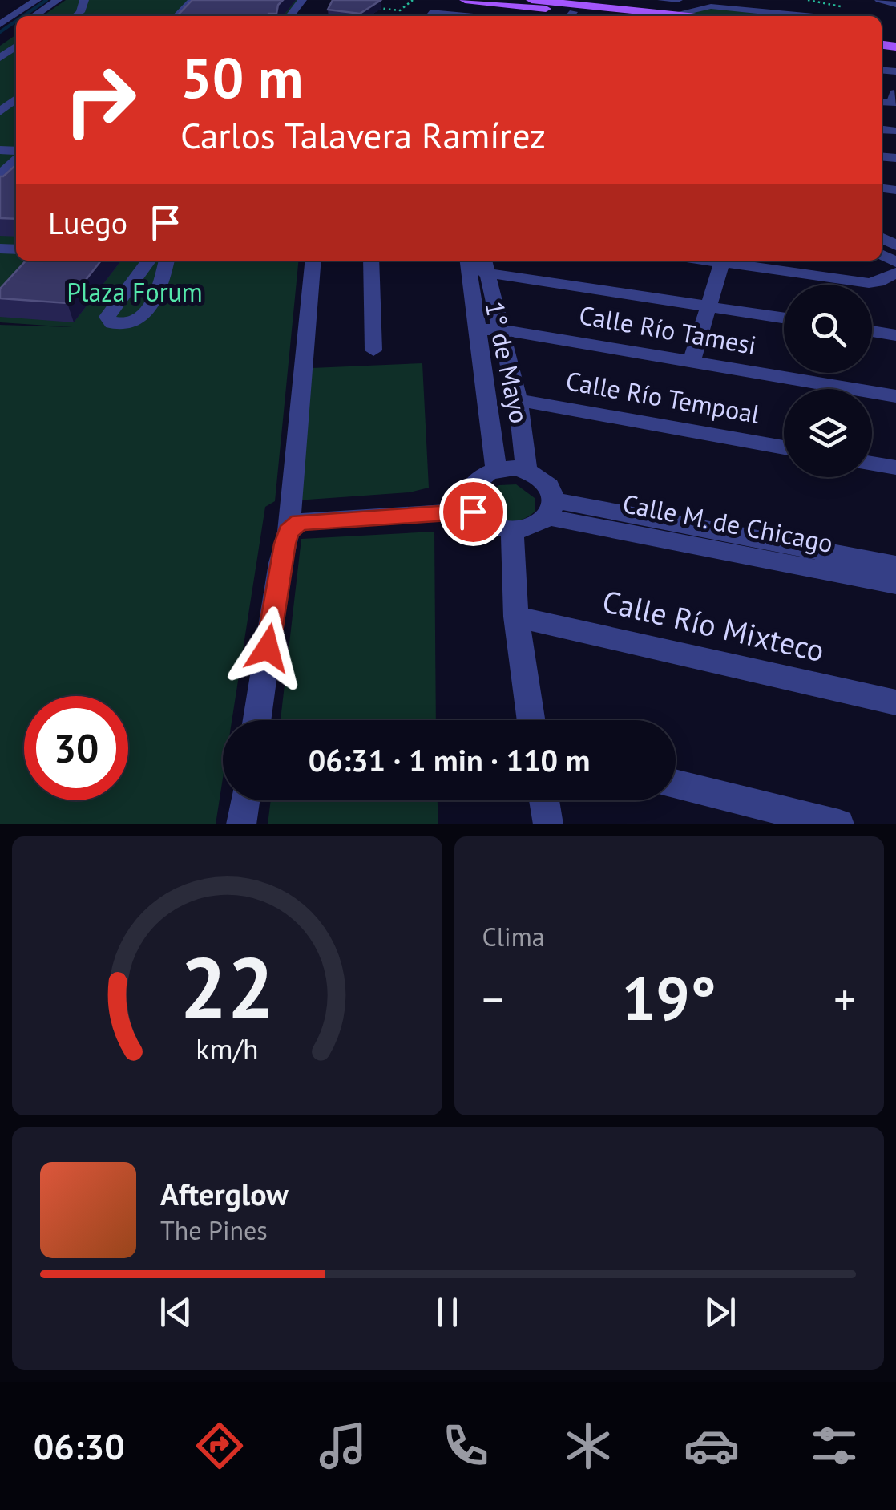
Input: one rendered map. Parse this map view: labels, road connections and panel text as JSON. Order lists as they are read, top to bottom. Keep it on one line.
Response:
{"streets":{"street":["Calle Río Tamesi","1° de Mayo","Calle Río Tempoal","Calle M. de Chicago","Calle Río Mixteco"]},"crossings":[["Calle Río Tamesi","1° de Mayo"],["1° de Mayo","Calle Río Tempoal"],["1° de Mayo","Calle M. de Chicago"]],"parks":["Plaza Forum"],"page":{"turn":["50 m","Carlos Talavera Ramírez"],"then":"Luego","limit":"30","trip":"06:31 · 1 min · 110 m","tile":"Clima","heat":["−","19°","+"],"song":["Afterglow","The Pines"],"tabs":"06:30","gauge":["22","km/h"]}}
